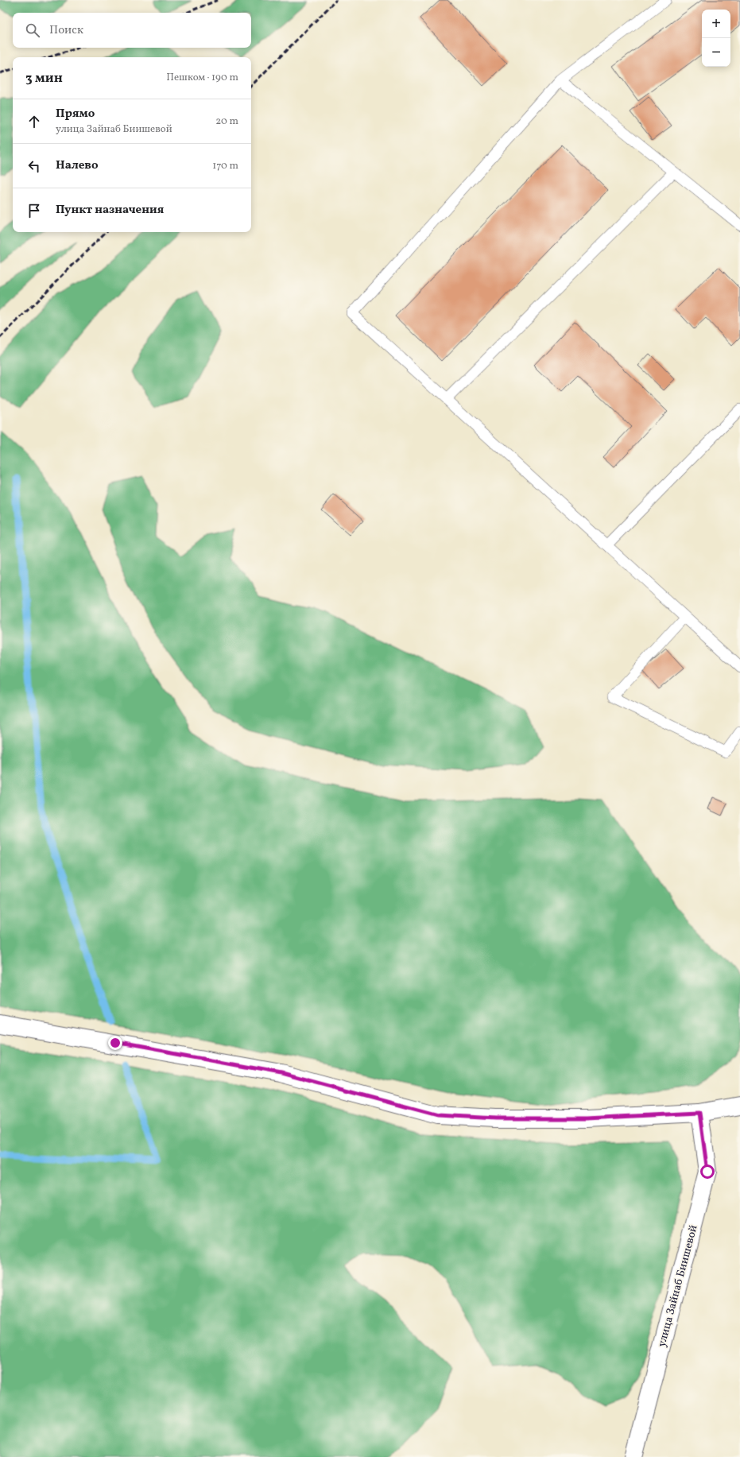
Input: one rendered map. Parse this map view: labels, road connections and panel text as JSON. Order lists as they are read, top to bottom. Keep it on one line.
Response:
{"streets":{"street":["улица Зайнаб Биишевой"]},"page":{"map_buttons":["+","−"],"search":"Поиск","heading":["3 мин","Пешком · 190 m"],"list":[["Прямо","улица Зайнаб Биишевой","20 m"],["Налево","170 m"],"Пункт назначения"]}}
